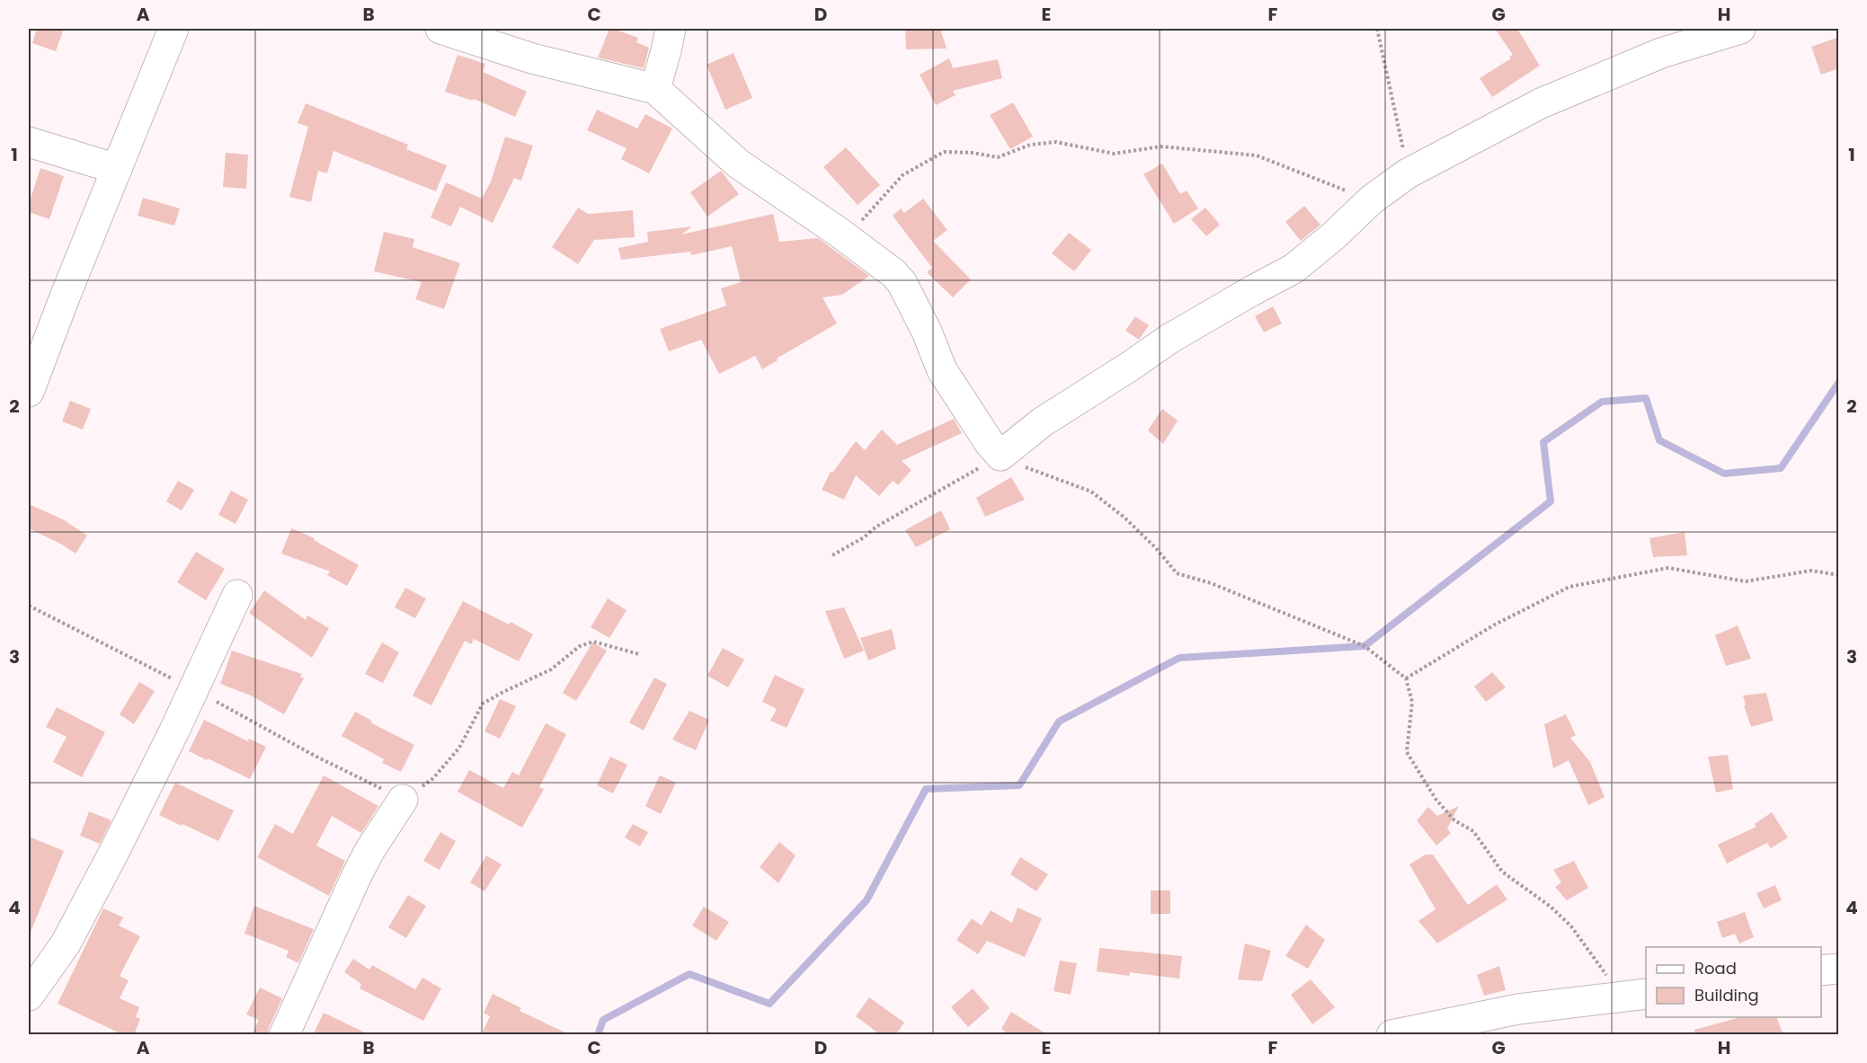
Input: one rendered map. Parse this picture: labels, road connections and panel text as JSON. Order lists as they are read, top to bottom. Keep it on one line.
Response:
{"legend":["Road","Building"],"grid":{"columns":["A","B","C","D","E","F","G","H"],"rows":["1","2","3","4"]}}
